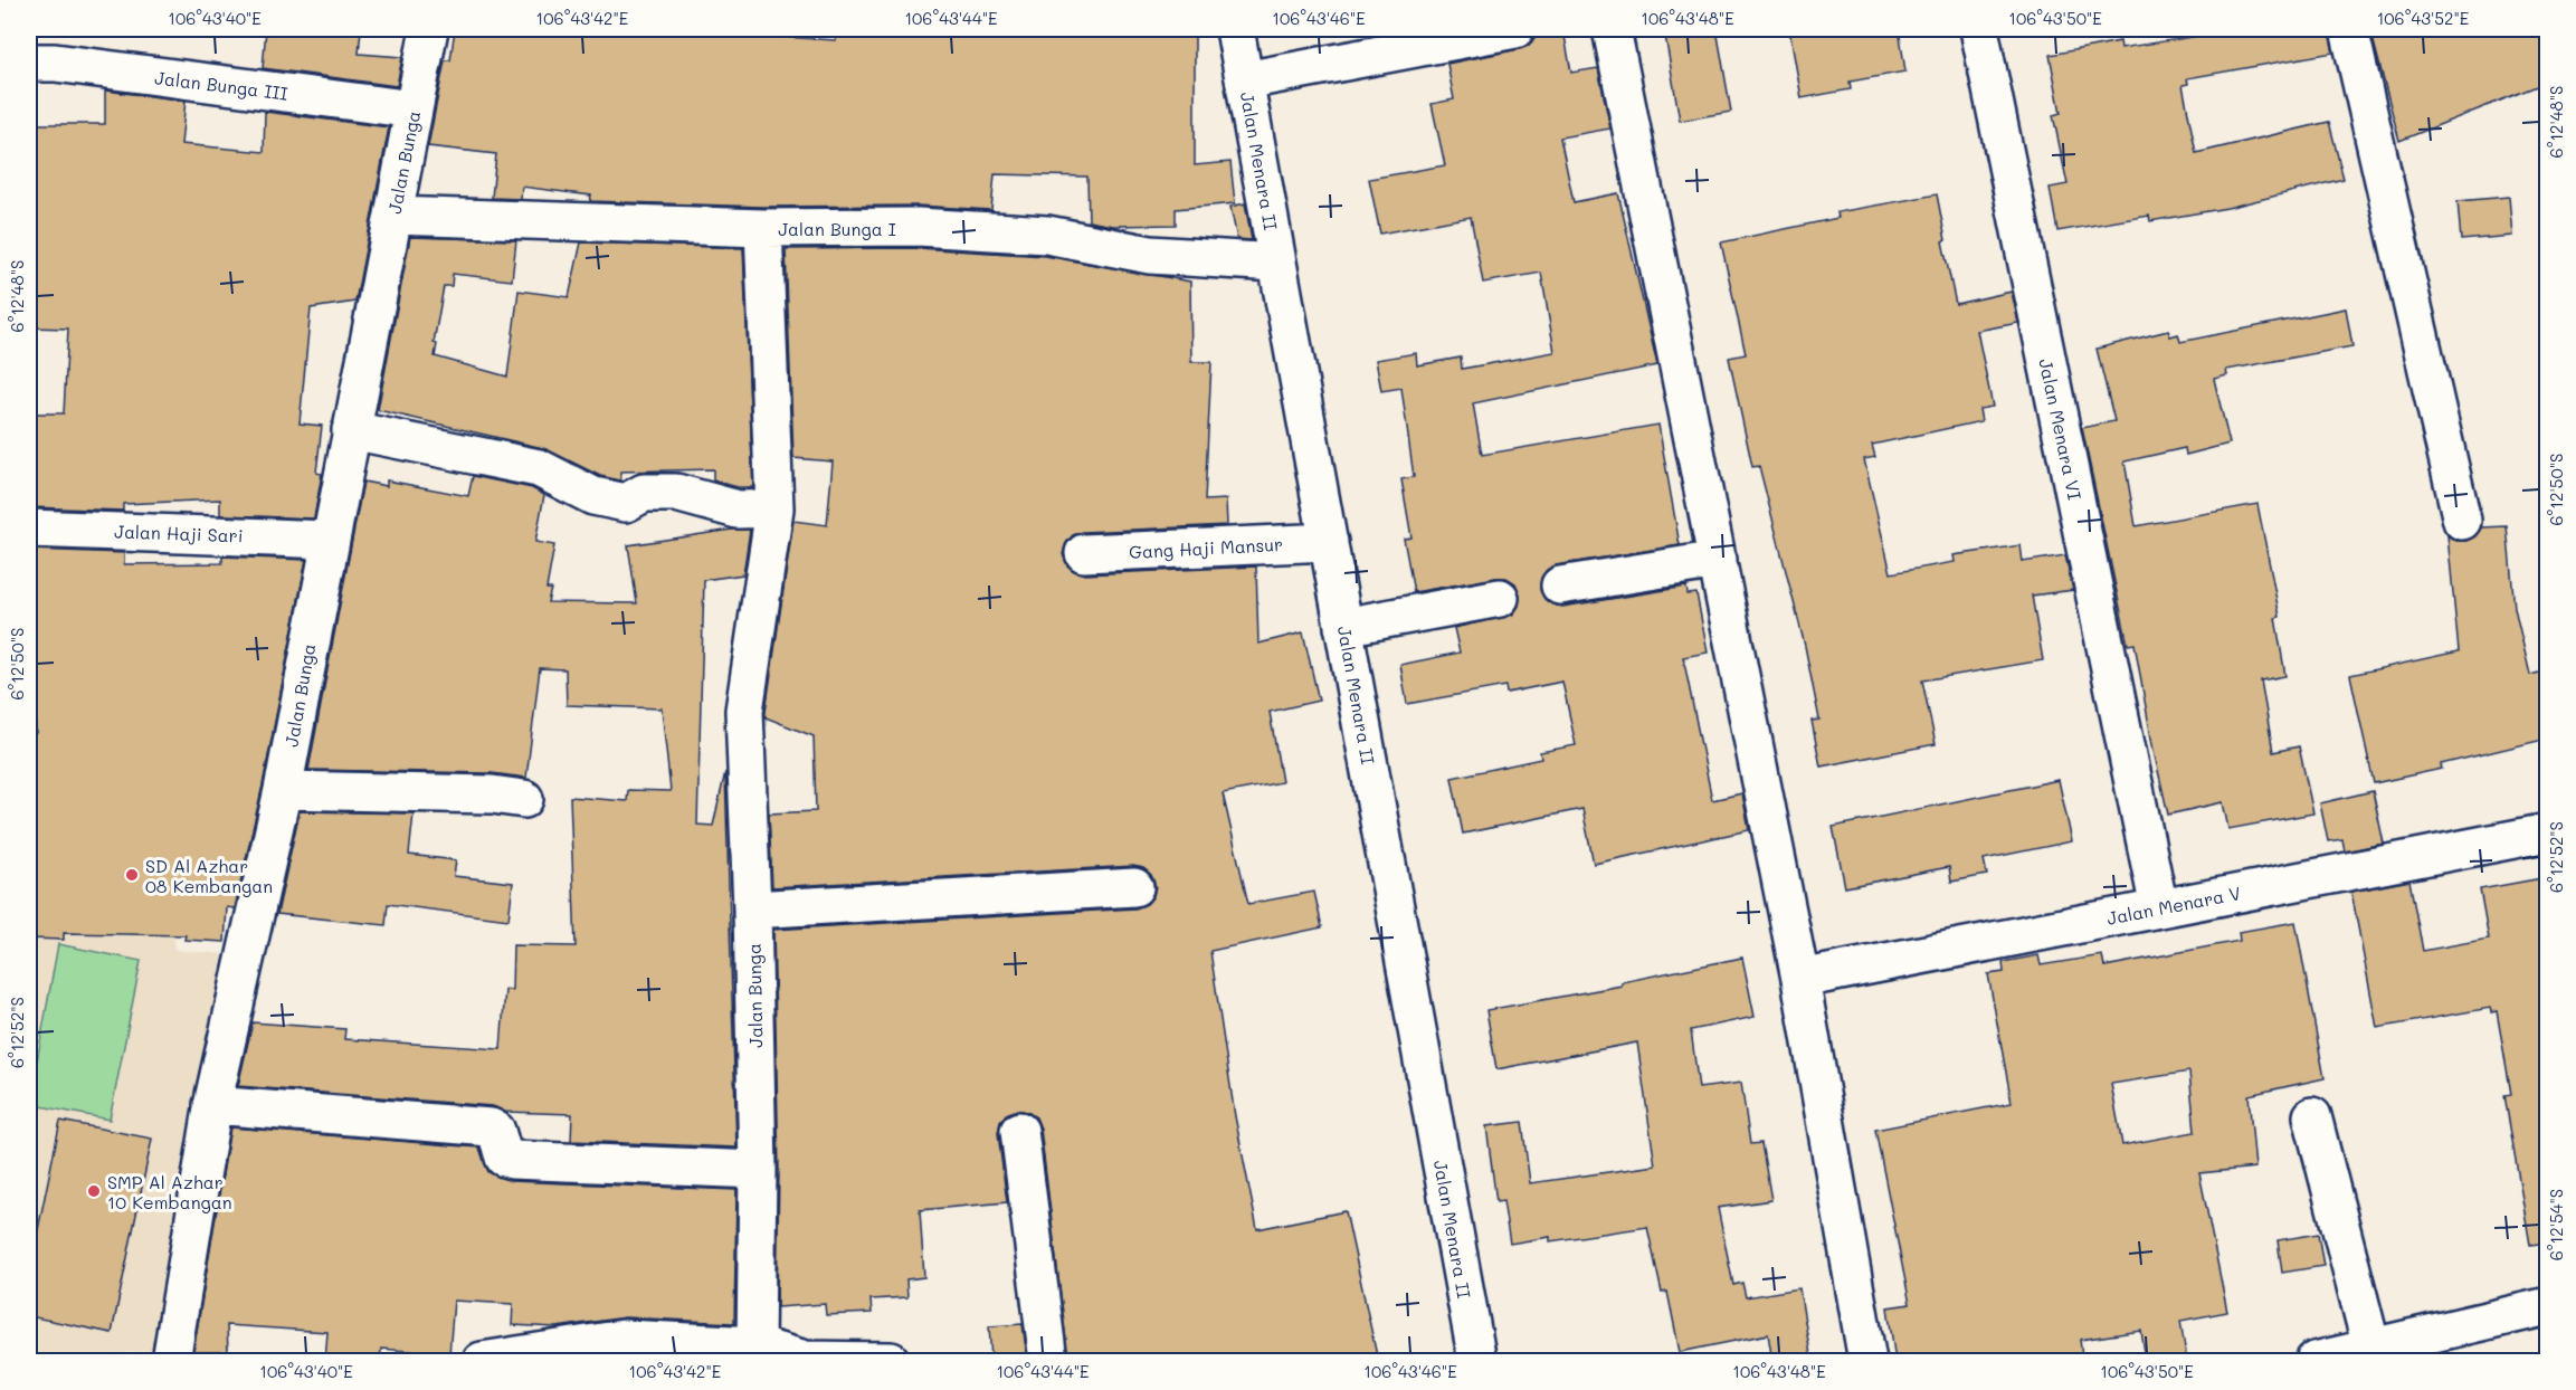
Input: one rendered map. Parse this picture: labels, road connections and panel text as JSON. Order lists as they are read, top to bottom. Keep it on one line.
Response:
{"streets":{"street":["Jalan Bunga III","Jalan Menara II","Jalan Bunga","Jalan Bunga I","Jalan Menara VI","Jalan Haji Sari","Gang Haji Mansur","Jalan Menara V"]},"crossings":[["Jalan Bunga III","Jalan Bunga"],["Jalan Menara II","Jalan Bunga I"],["Jalan Menara II","Gang Haji Mansur"],["Jalan Bunga","Jalan Bunga I"],["Jalan Bunga","Jalan Haji Sari"],["Jalan Menara VI","Jalan Menara V"]],"places":["SD Al Azhar 08 Kembangan","SMP Al Azhar 10 Kembangan"],"coordinates":["106°43'40\"E","106°43'42\"E","106°43'44\"E","106°43'46\"E","106°43'48\"E","106°43'50\"E","106°43'52\"E","6°12'48\"S","6°12'50\"S","6°12'52\"S","6°12'54\"S"]}
